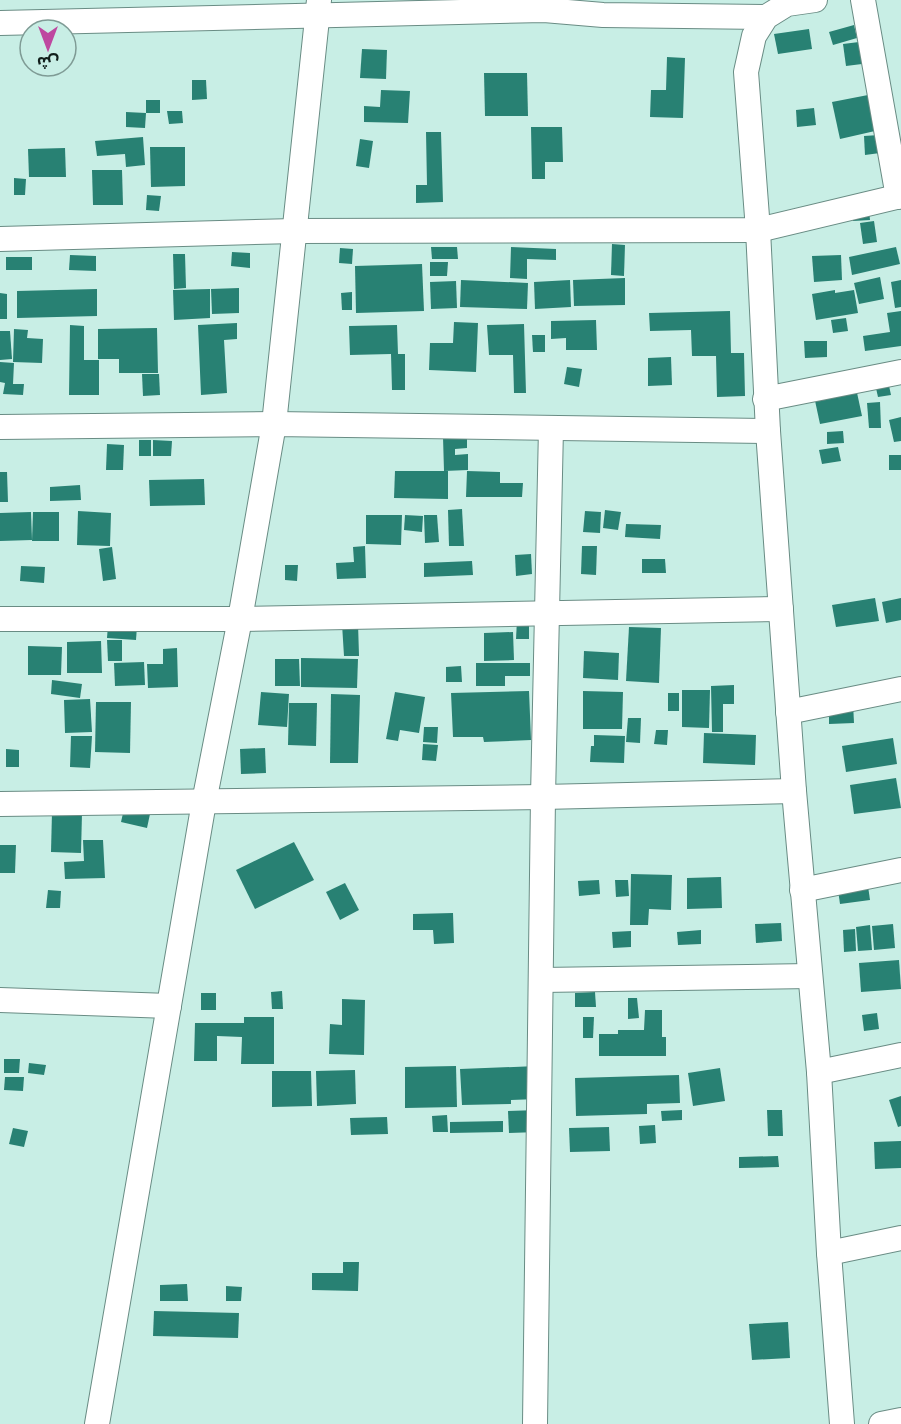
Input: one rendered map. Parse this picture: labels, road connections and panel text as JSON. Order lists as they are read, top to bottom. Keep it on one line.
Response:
{"north":"bottom"}
